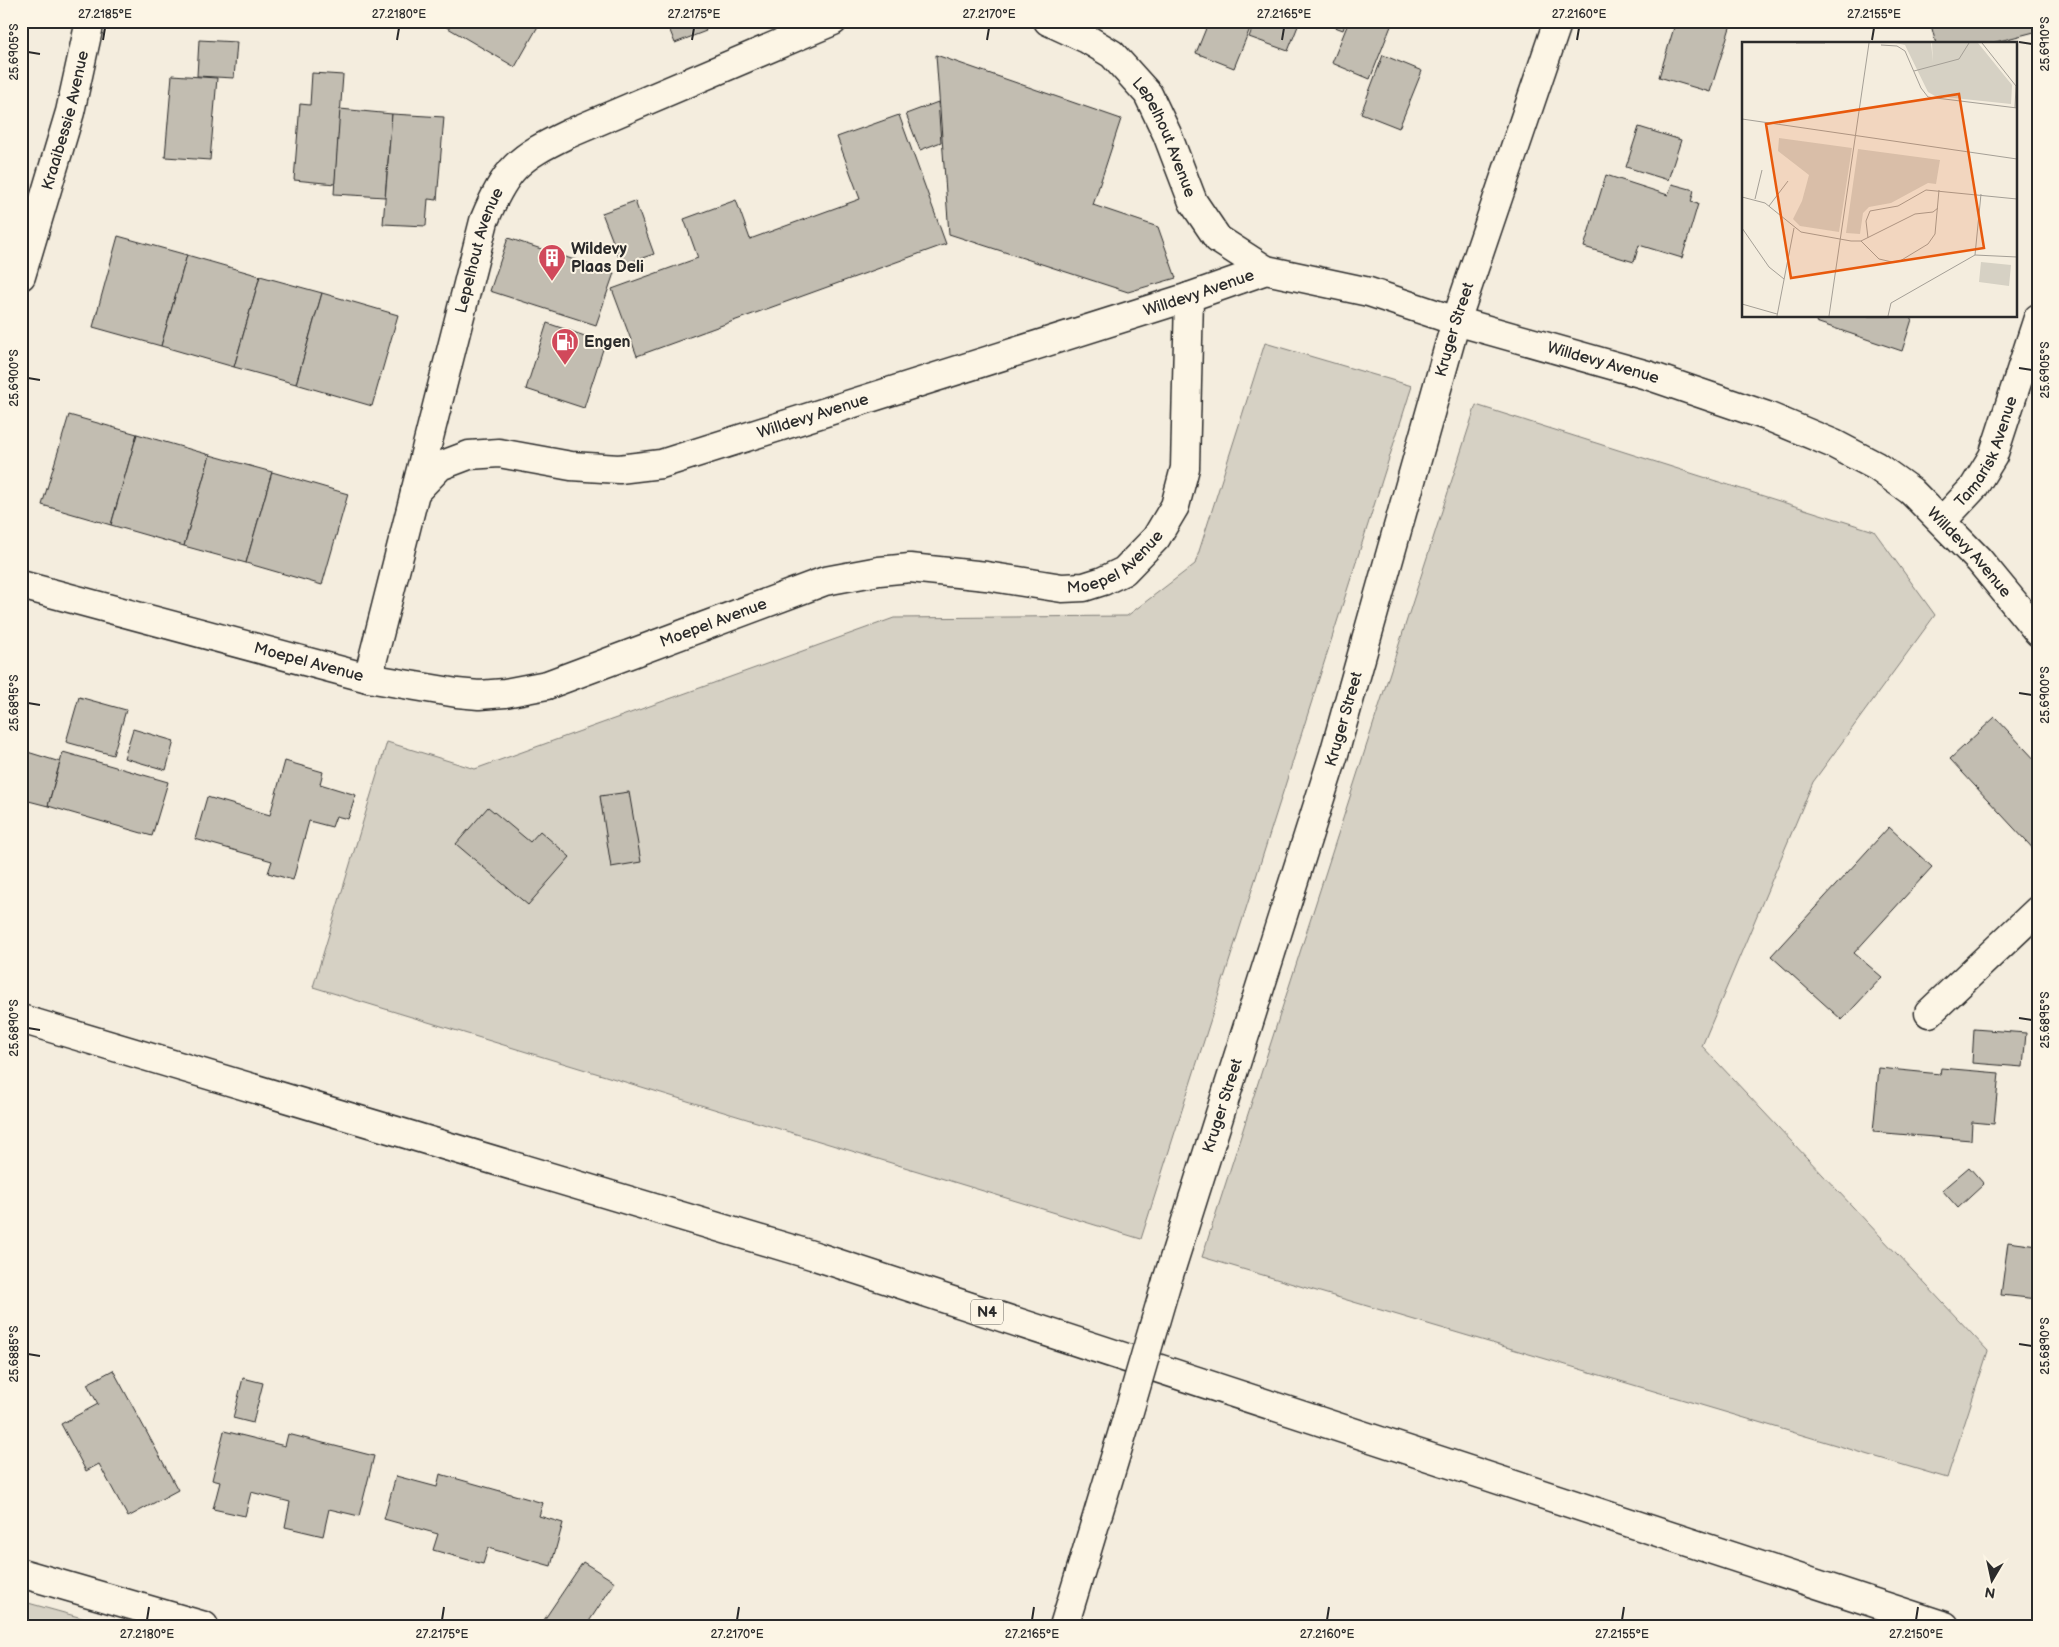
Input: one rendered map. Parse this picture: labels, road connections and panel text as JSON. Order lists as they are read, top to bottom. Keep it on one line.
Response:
{"streets":{"main road":["Kraaibessie Avenue","Lepelhout Avenue","Willdevy Avenue","Kruger Street","Tamarisk Avenue","Moepel Avenue","N4"]},"crossings":[["Lepelhout Avenue","Willdevy Avenue"],["Lepelhout Avenue","Moepel Avenue"],["Willdevy Avenue","Kruger Street"],["Willdevy Avenue","Tamarisk Avenue"],["Willdevy Avenue","Moepel Avenue"]],"places":{"building":["Wildevy Plaas Deli"],"fuel station":["Engen"]},"north":"bottom","coordinates":["27.2185°E","27.2180°E","27.2175°E","27.2170°E","27.2165°E","27.2160°E","27.2155°E","25.6910°S","25.6905°S","25.6900°S","25.6895°S","25.6890°S","25.6885°S","27.2150°E"]}
